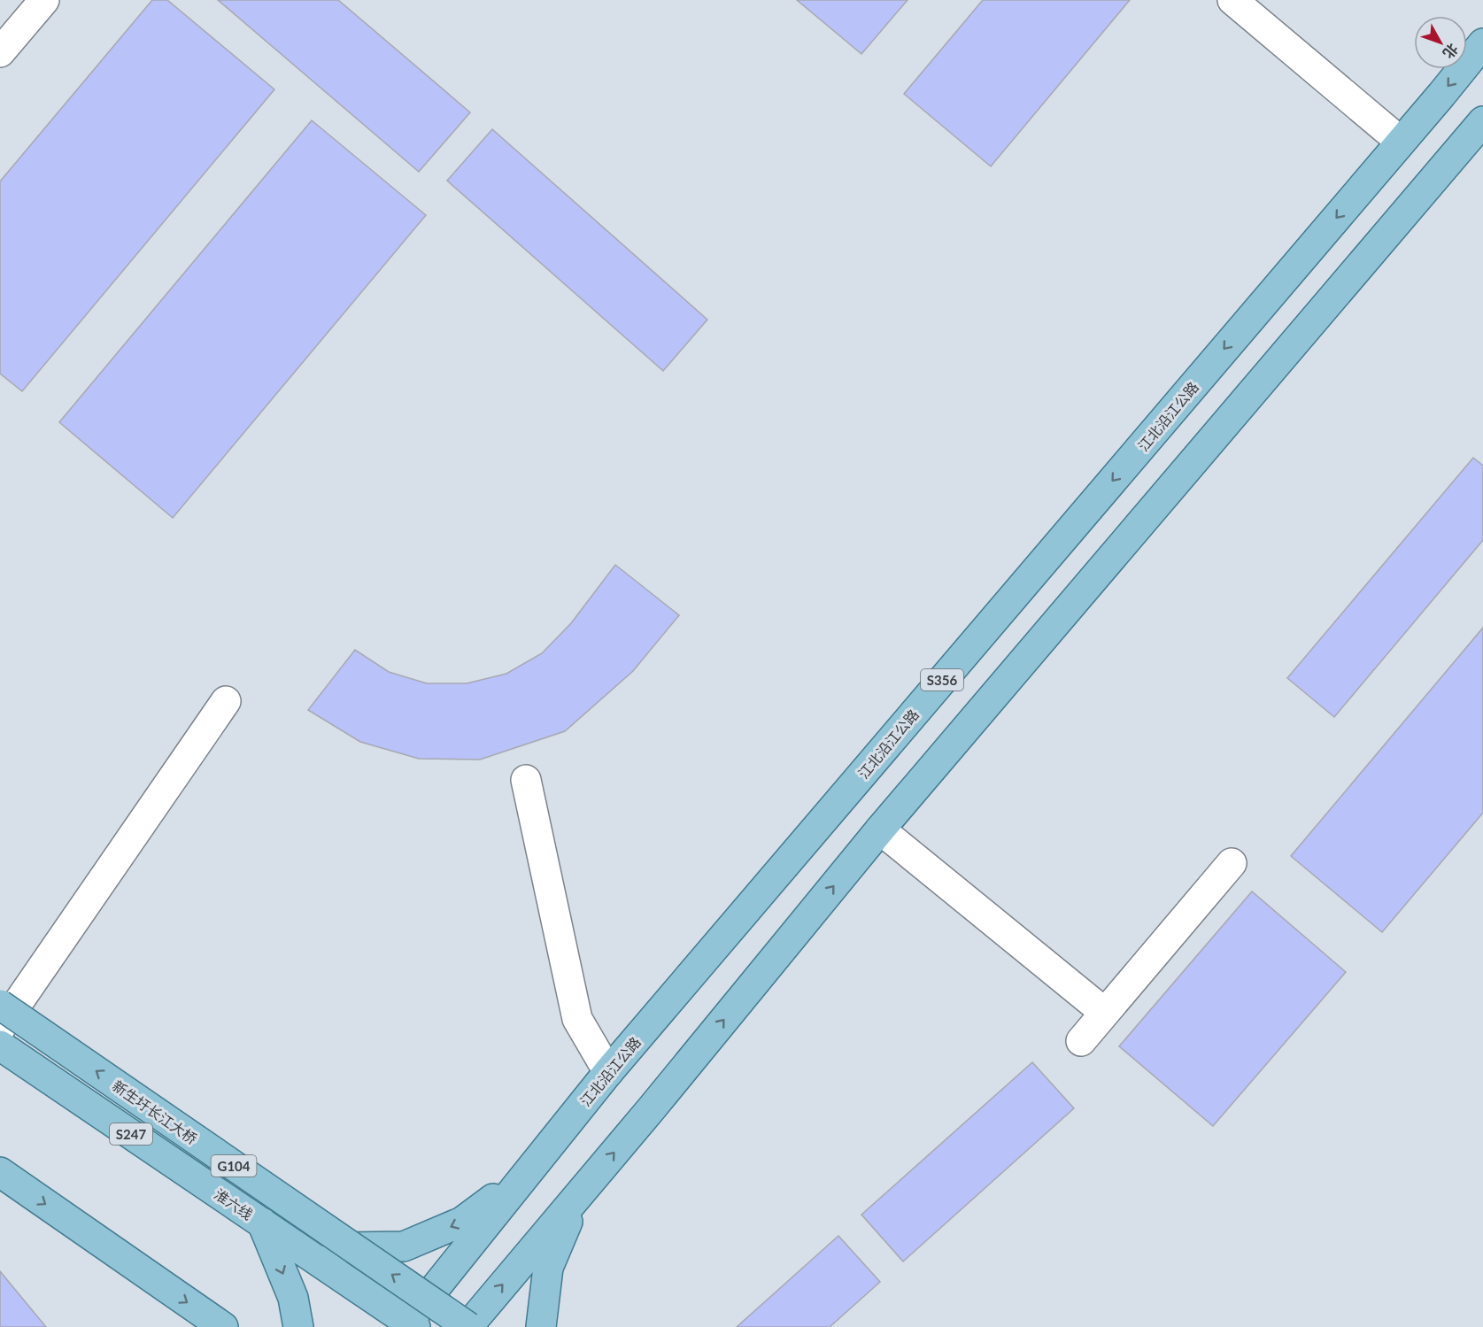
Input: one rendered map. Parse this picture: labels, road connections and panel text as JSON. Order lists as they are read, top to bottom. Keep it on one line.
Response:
{"streets":{"main road":["江北沿江公路","S356","新生圩长江大桥","S247","G104","淮六线"]},"crossings":[["江北沿江公路","淮六线"]],"north":"bottom right"}
